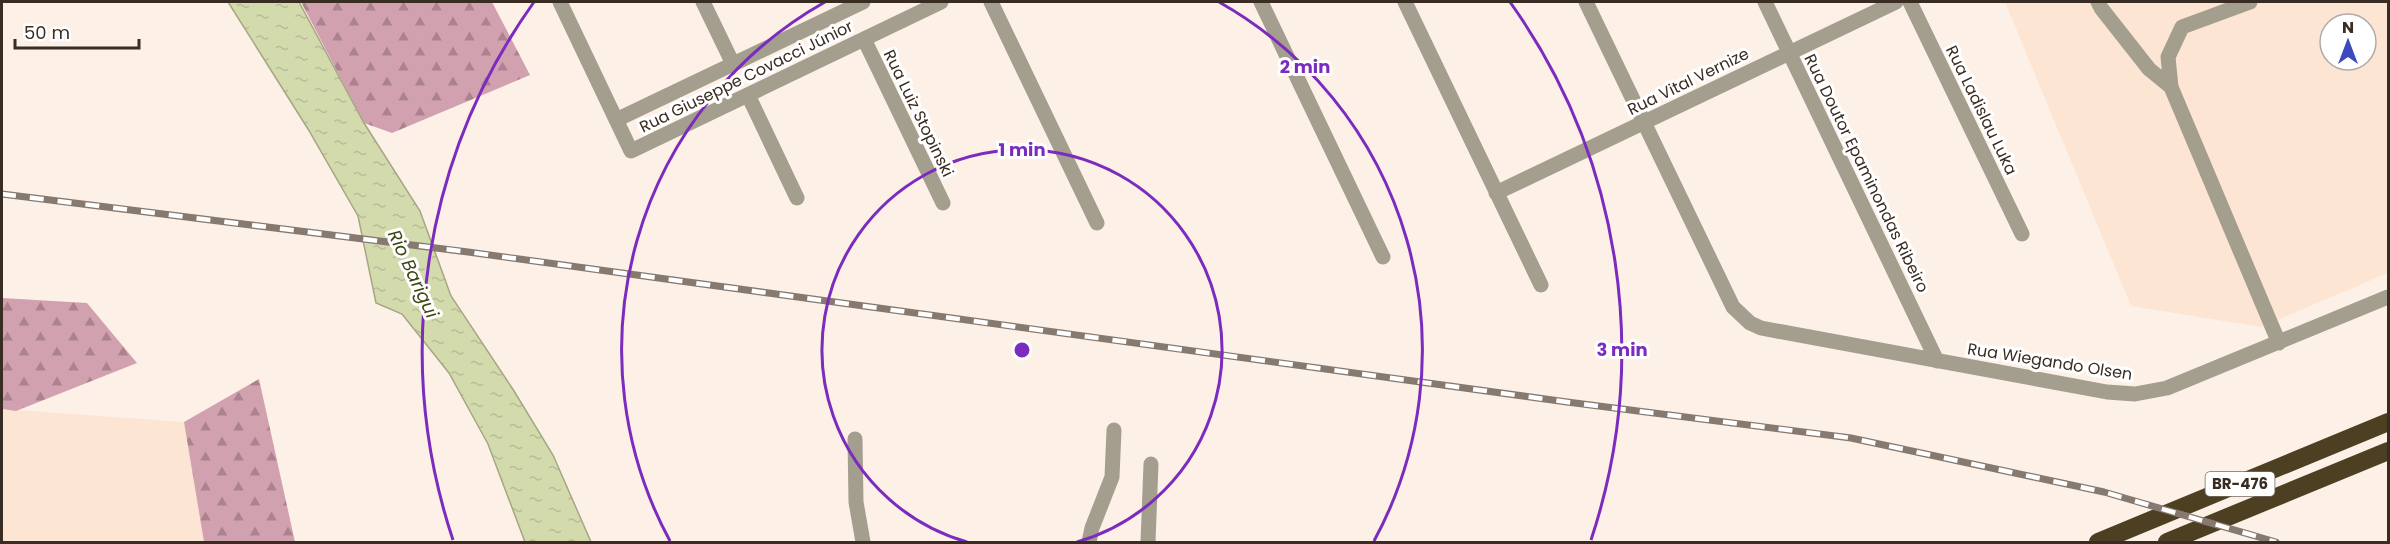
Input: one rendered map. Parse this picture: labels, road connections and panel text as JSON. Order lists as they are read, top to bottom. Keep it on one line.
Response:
{"streets":{"highway":["BR-476"],"street":["Rua Giuseppe Covacci Júnior","Rua Vital Vernize","Rua Ladislau Luka","Rua Luiz Stopinski","Rua Doutor Epaminondas Ribeiro","Rua Wiegando Olsen"]},"crossings":[["Rua Giuseppe Covacci Júnior","Rua Luiz Stopinski"],["Rua Vital Vernize","Rua Doutor Epaminondas Ribeiro"],["Rua Vital Vernize","Rua Wiegando Olsen"],["Rua Doutor Epaminondas Ribeiro","Rua Wiegando Olsen"]],"water":["Rio Barigui"],"scale_bar":"50 m","north":"top","rings":["2 min","1 min","3 min"]}
